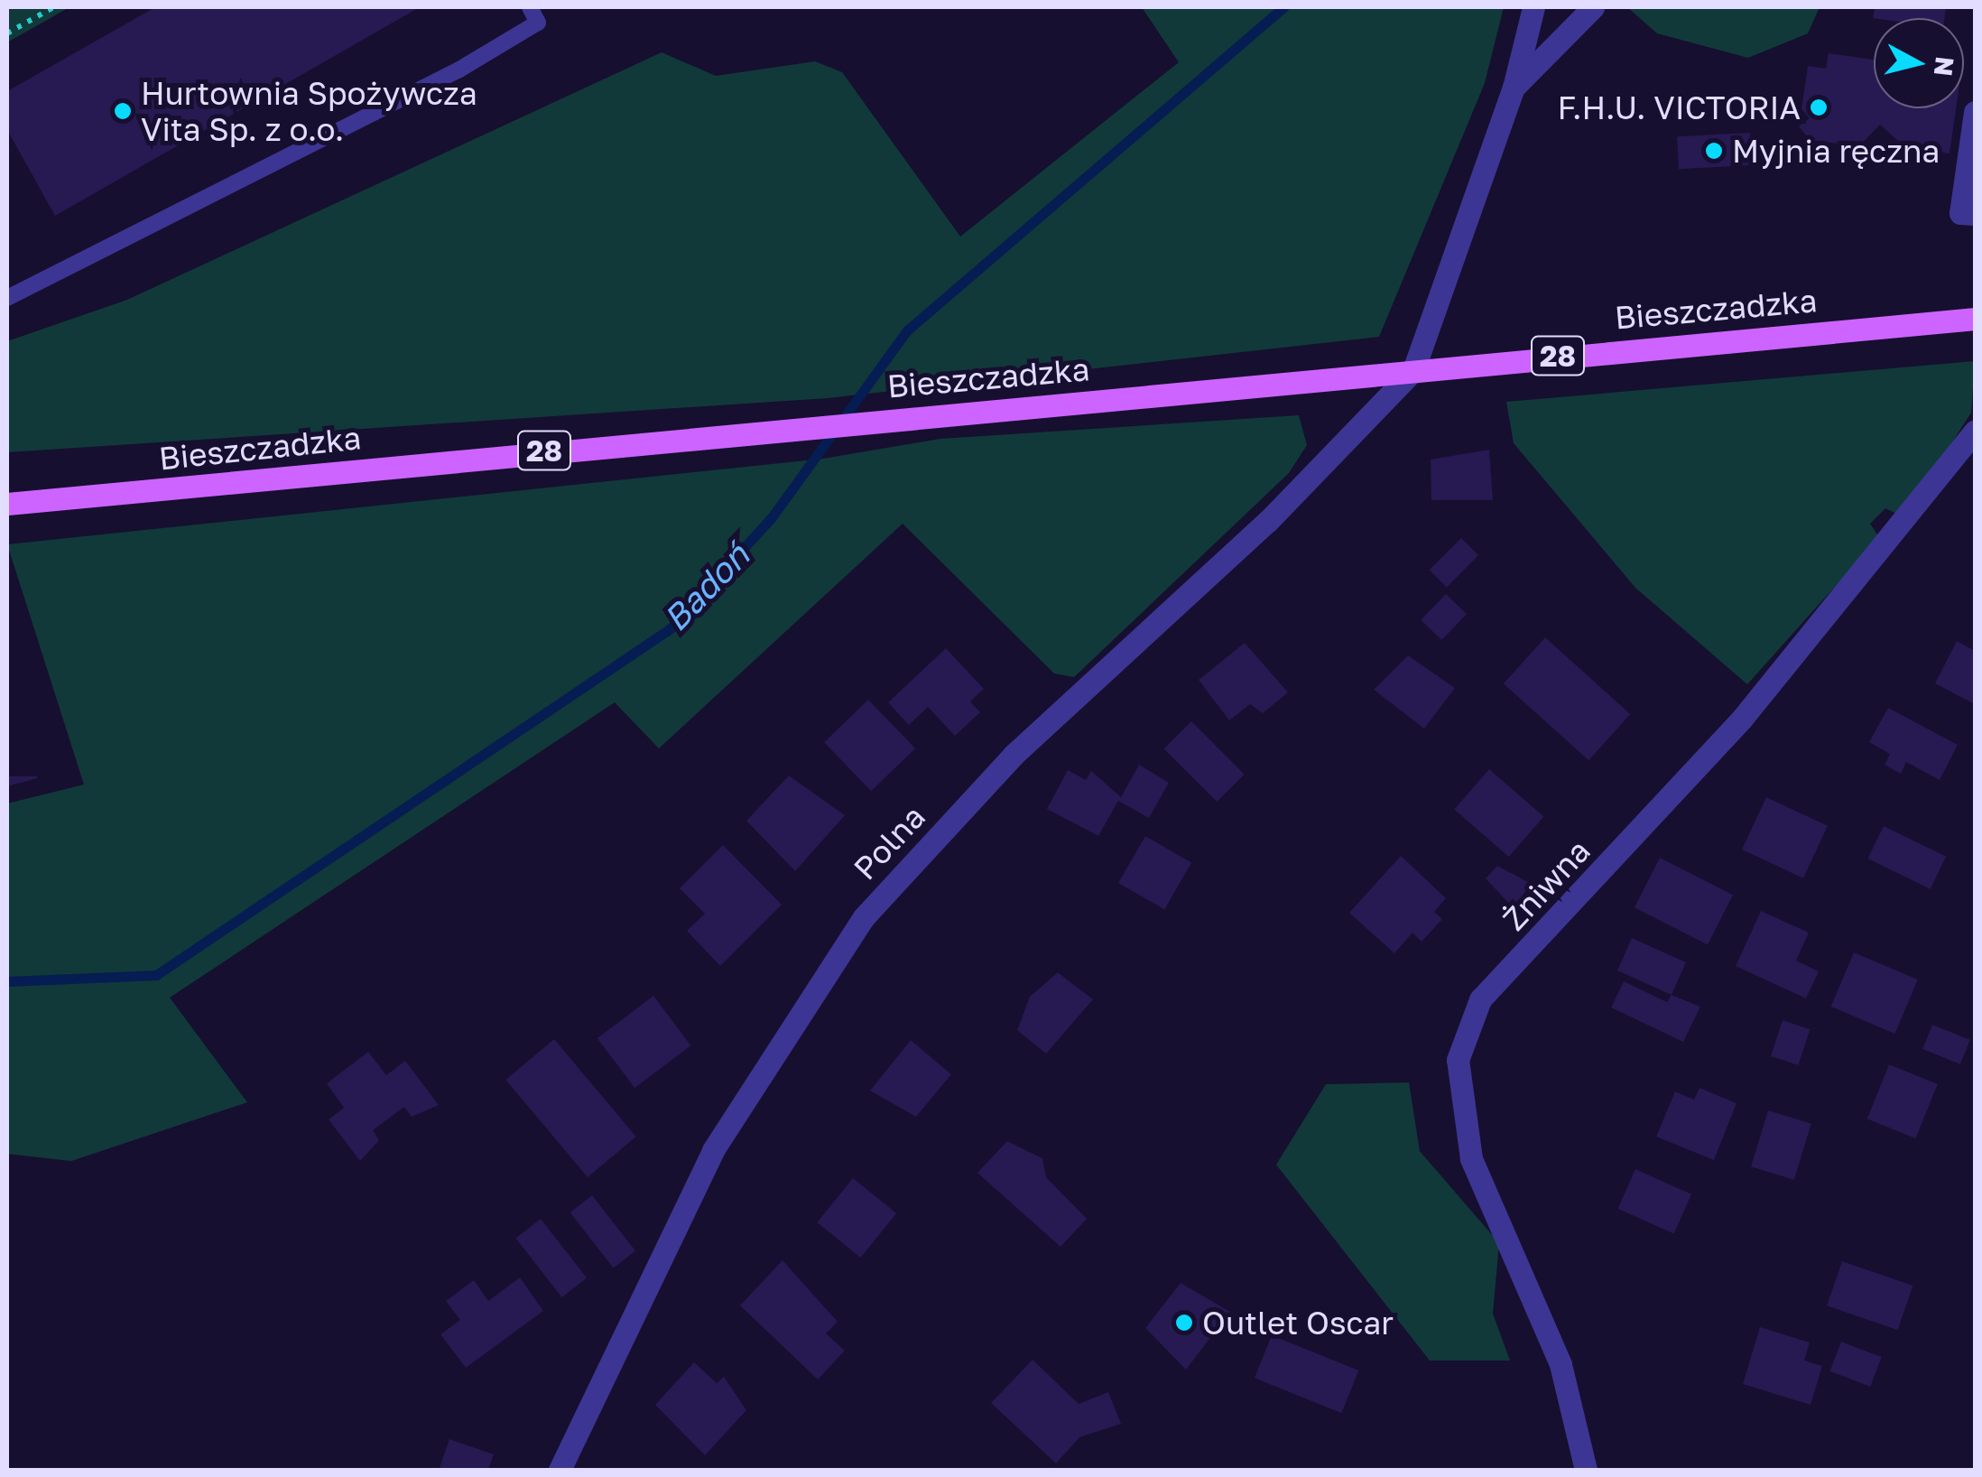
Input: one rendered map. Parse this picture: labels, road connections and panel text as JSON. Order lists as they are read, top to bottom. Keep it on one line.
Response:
{"streets":{"main road":["Bieszczadzka","28"],"street":["Polna","Żniwna"]},"crossings":[["Bieszczadzka","Polna"]],"water":["Badoń"],"places":["F.H.U. VICTORIA","Hurtownia Spożywcza Vita Sp. z o.o.","Myjnia ręczna","Outlet Oscar"],"north":"right"}
